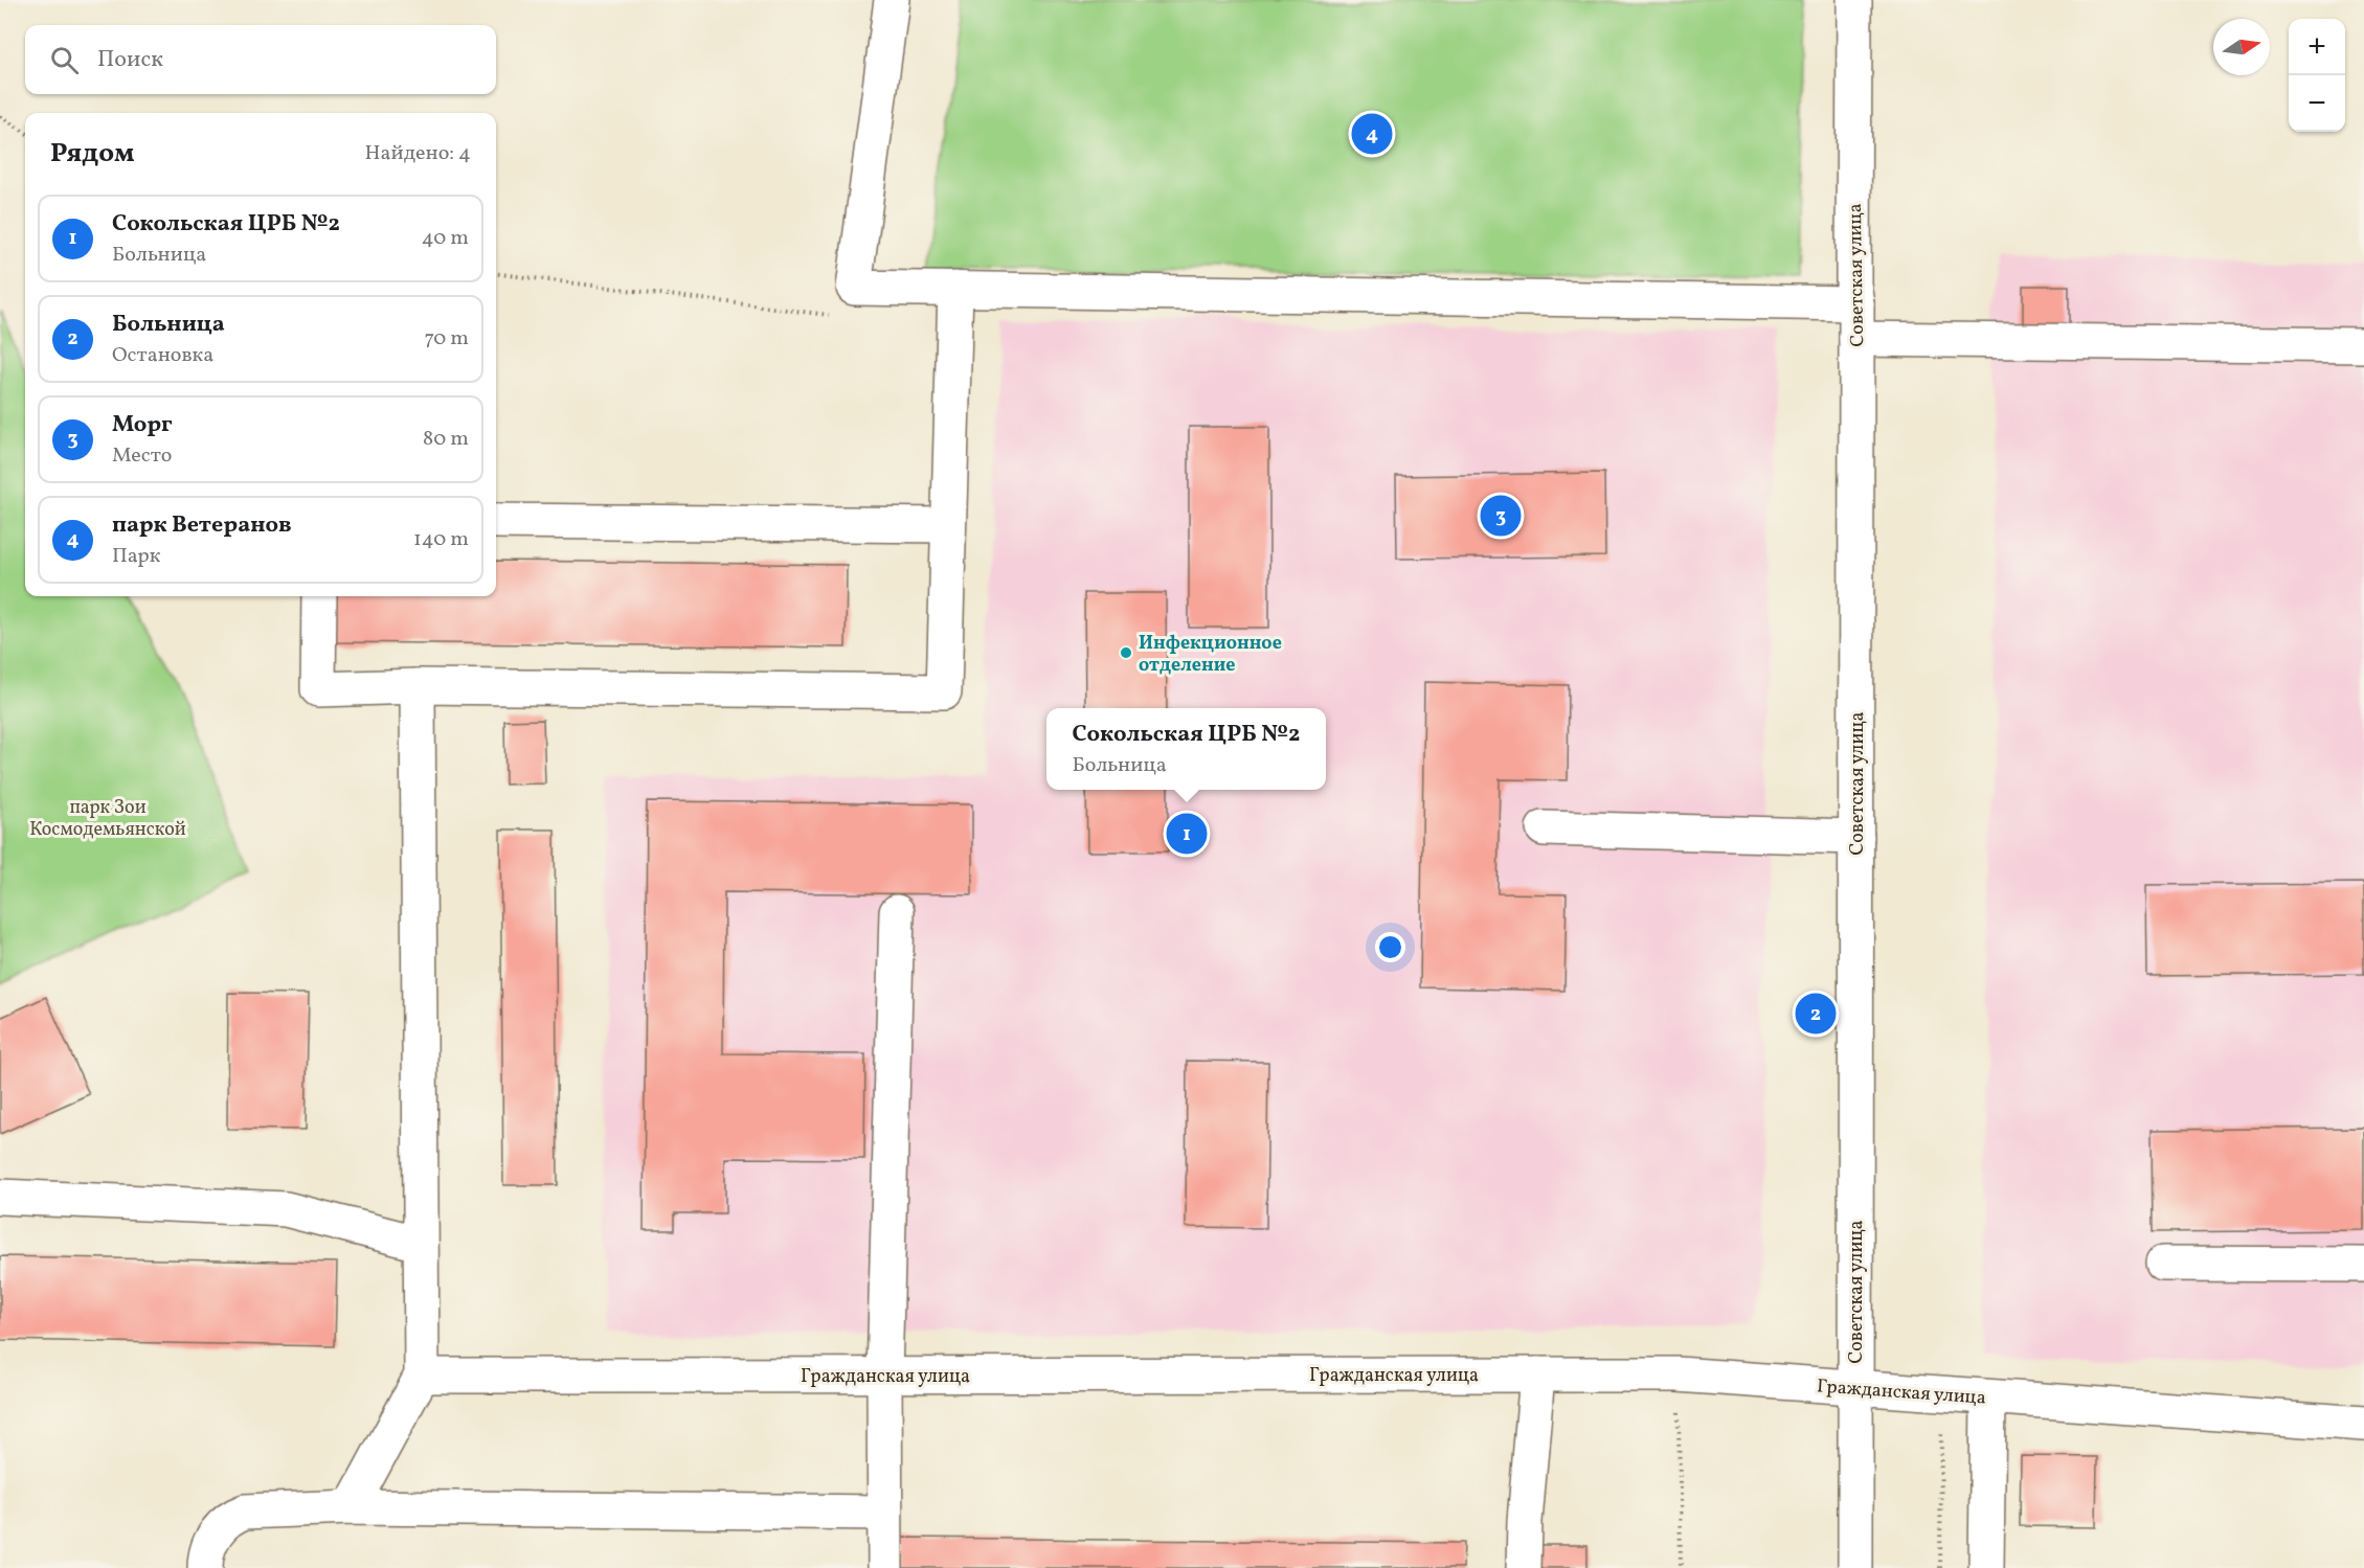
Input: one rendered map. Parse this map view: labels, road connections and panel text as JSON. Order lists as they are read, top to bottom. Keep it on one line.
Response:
{"streets":{"street":["Советская улица","Гражданская улица"]},"crossings":[["Советская улица","Гражданская улица"]],"parks":["парк Зои Космодемьянской"],"places":["Инфекционное отделение"],"north":"right","page":{"map_buttons":["+","−"],"search":"Поиск","pins":["4","3","1","2"],"heading":["Рядом","Найдено: 4"],"list":[{"mark":"1","name":"Сокольская ЦРБ №2","note":"Больница","value":"40 m"},{"mark":"2","name":"Больница","note":"Остановка","value":"70 m"},{"mark":"3","name":"Морг","note":"Место","value":"80 m"},{"mark":"4","name":"парк Ветеранов","note":"Парк","value":"140 m"}],"popup":["Сокольская ЦРБ №2","Больница"]}}
